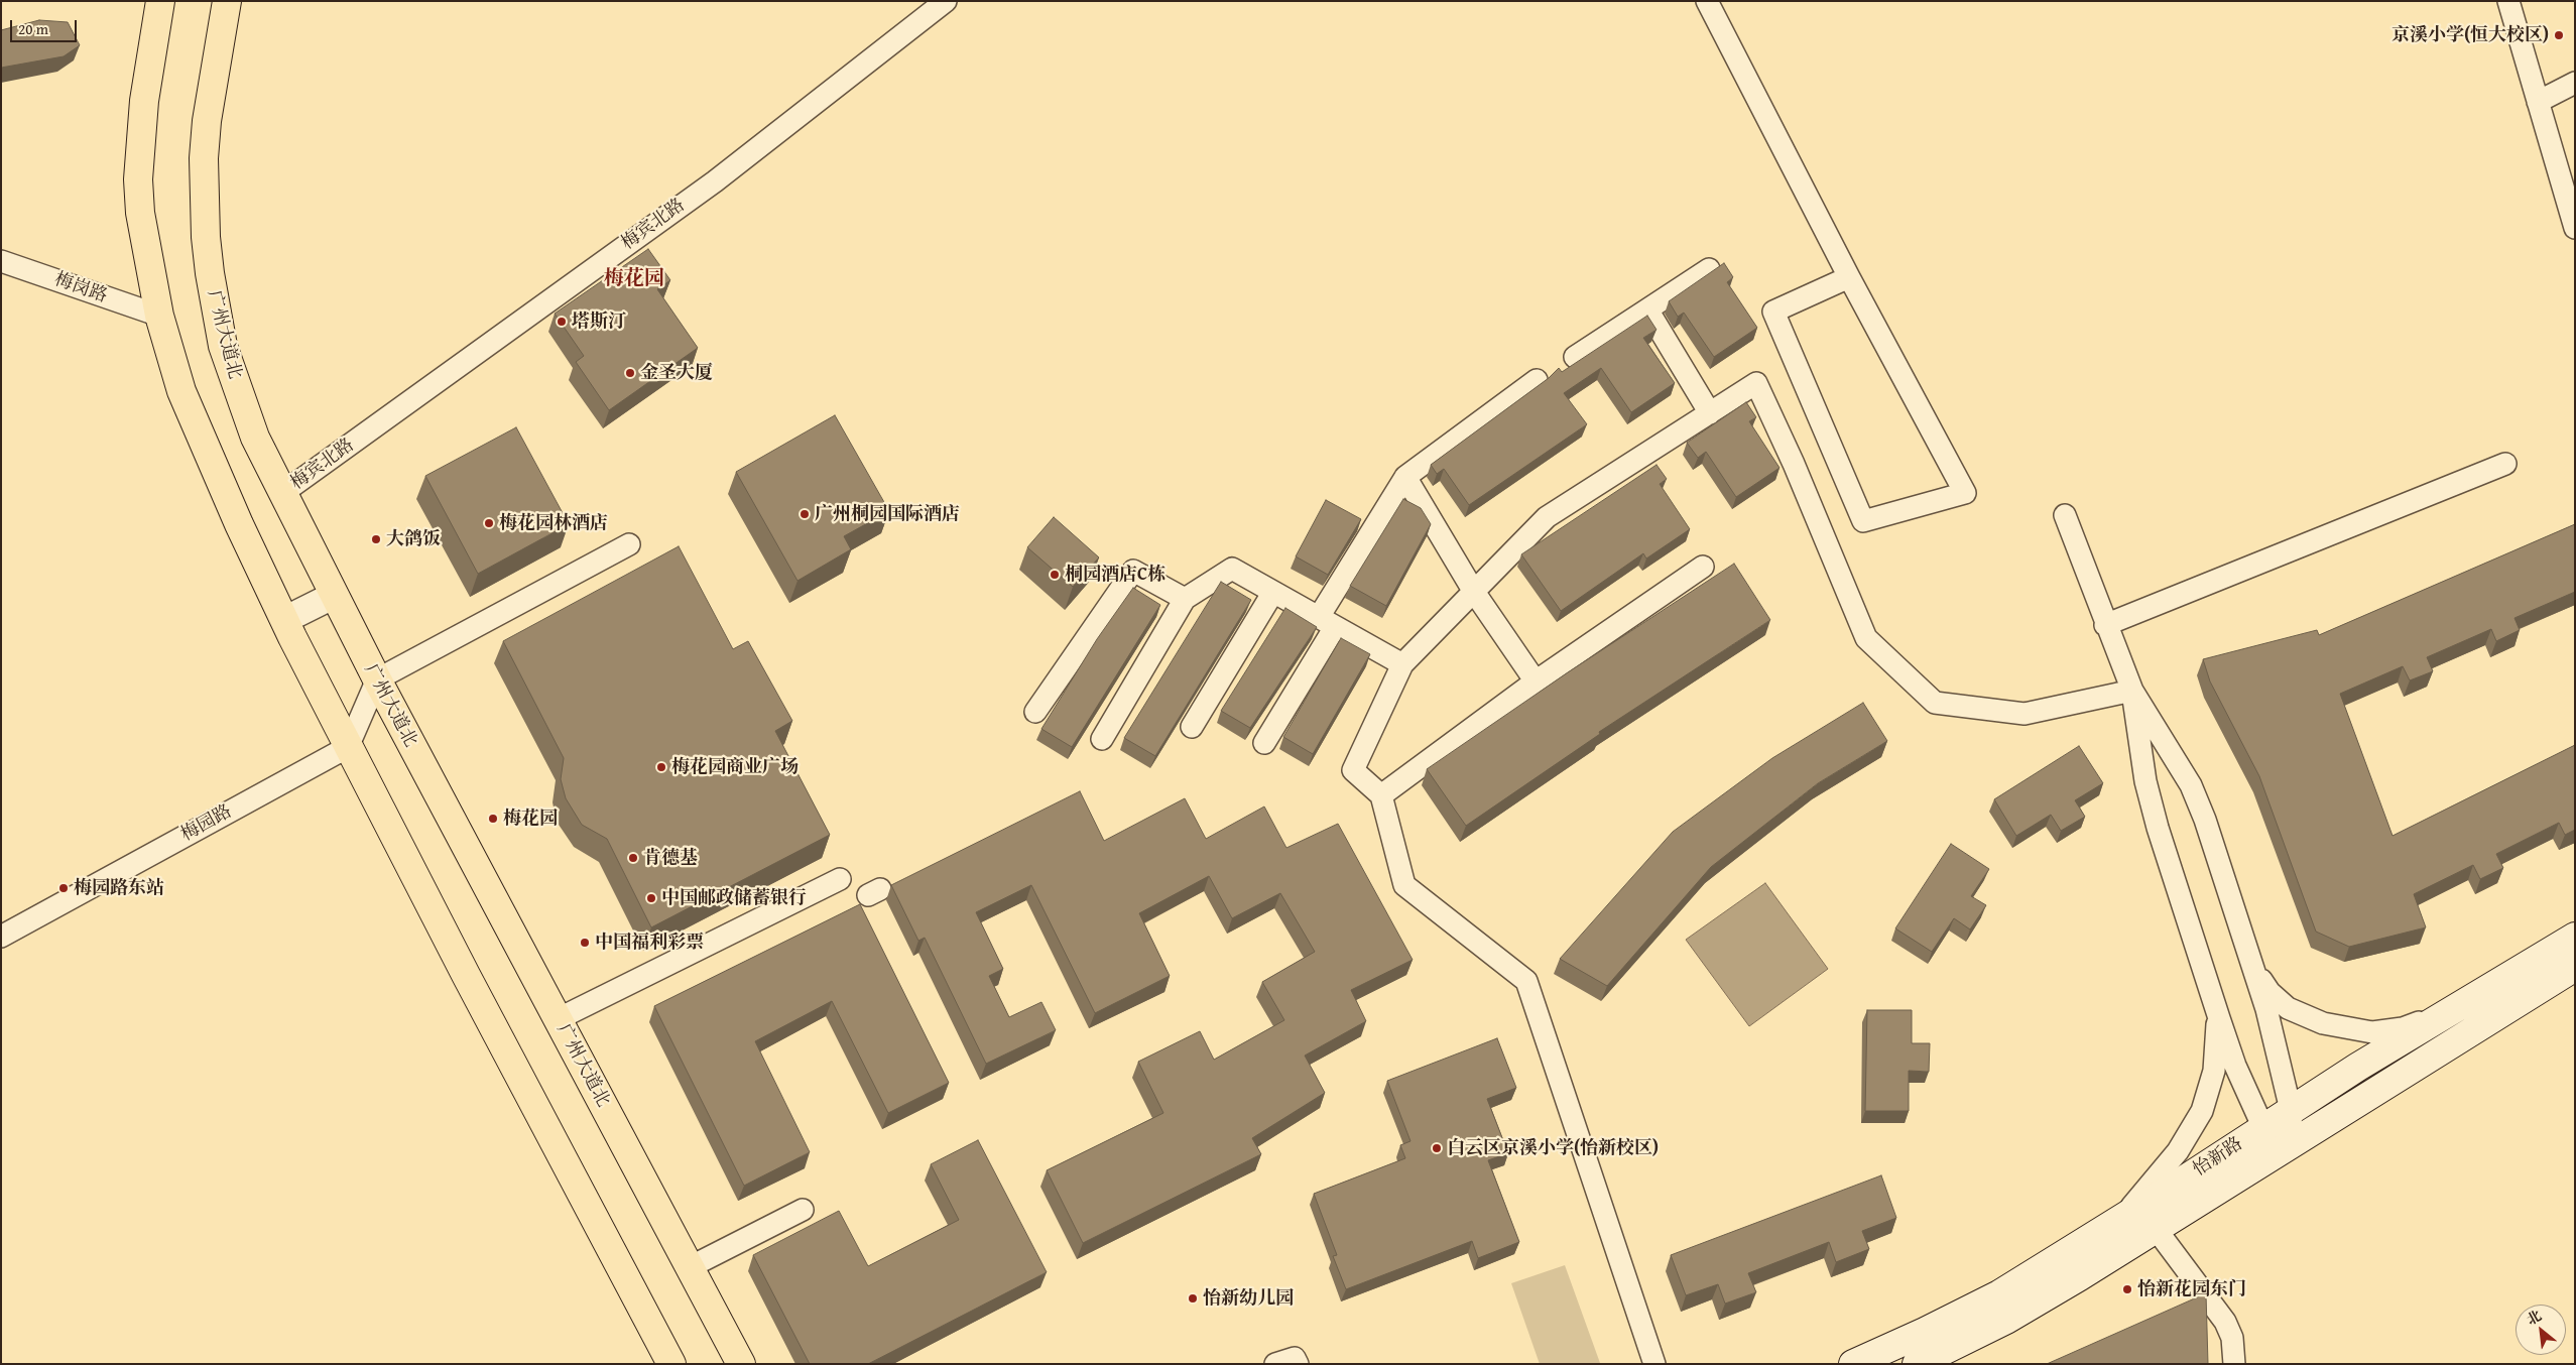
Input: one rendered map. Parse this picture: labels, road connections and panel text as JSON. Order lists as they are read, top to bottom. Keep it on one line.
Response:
{"streets":{"highway":["广州大道北"],"main road":["怡新路"],"street":["梅宾北路","梅岗路","梅园路"]},"crossings":[["梅宾北路","广州大道北"]],"districts":["梅花园"],"places":["京溪小学(恒大校区)","塔斯汀","金圣大厦","广州桐园国际酒店","梅花园林酒店","大鸽饭","桐园酒店C栋","梅花园商业广场","梅花园","肯德基","梅园路东站","中国邮政储蓄银行","中国福利彩票","白云区京溪小学(怡新校区)","怡新花园东门","怡新幼儿园"],"scale_bar":"20 m","north":"top left"}
